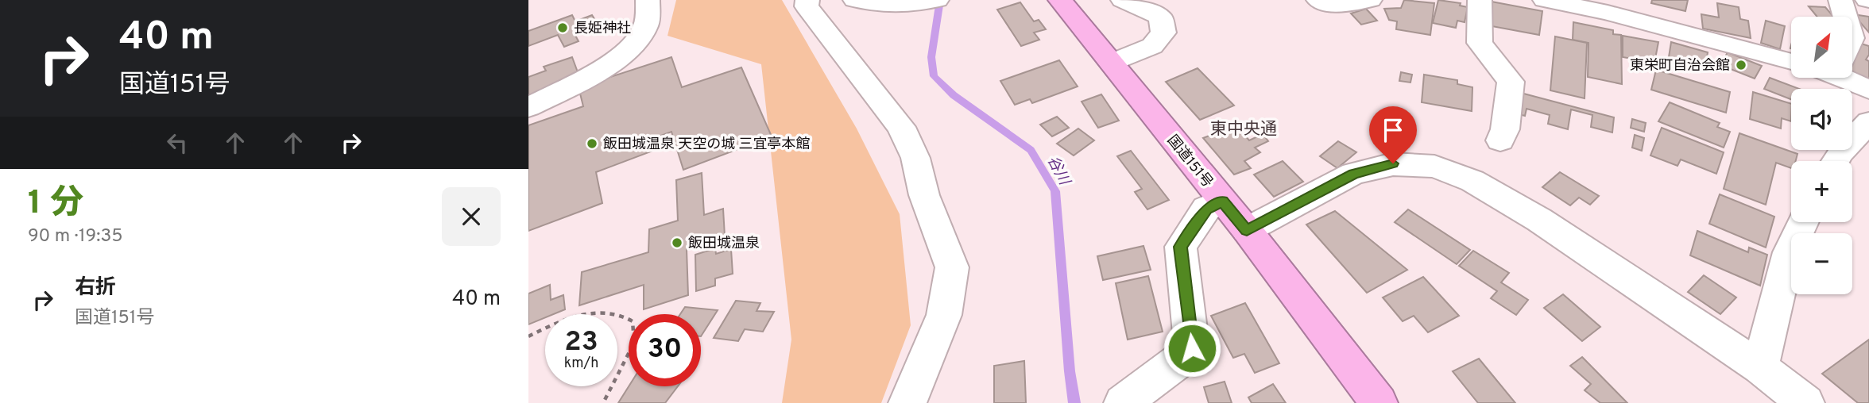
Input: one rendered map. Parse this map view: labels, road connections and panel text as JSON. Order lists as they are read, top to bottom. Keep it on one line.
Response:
{"streets":{"highway":["国道151号"]},"districts":["東中央通"],"water":["谷川"],"places":["長姫神社","東栄町自治会館","飯田城温泉 天空の城 三宜亭本館","飯田城温泉"],"north":"top right","page":{"turn":["40 m","国道151号"],"map_buttons":["+","−"],"heading":["1 分","90 m · 19:35"],"list":[{"name":"右折","note":"国道151号","value":"40 m"}],"speed":"23 km/h","limit":"30"}}
